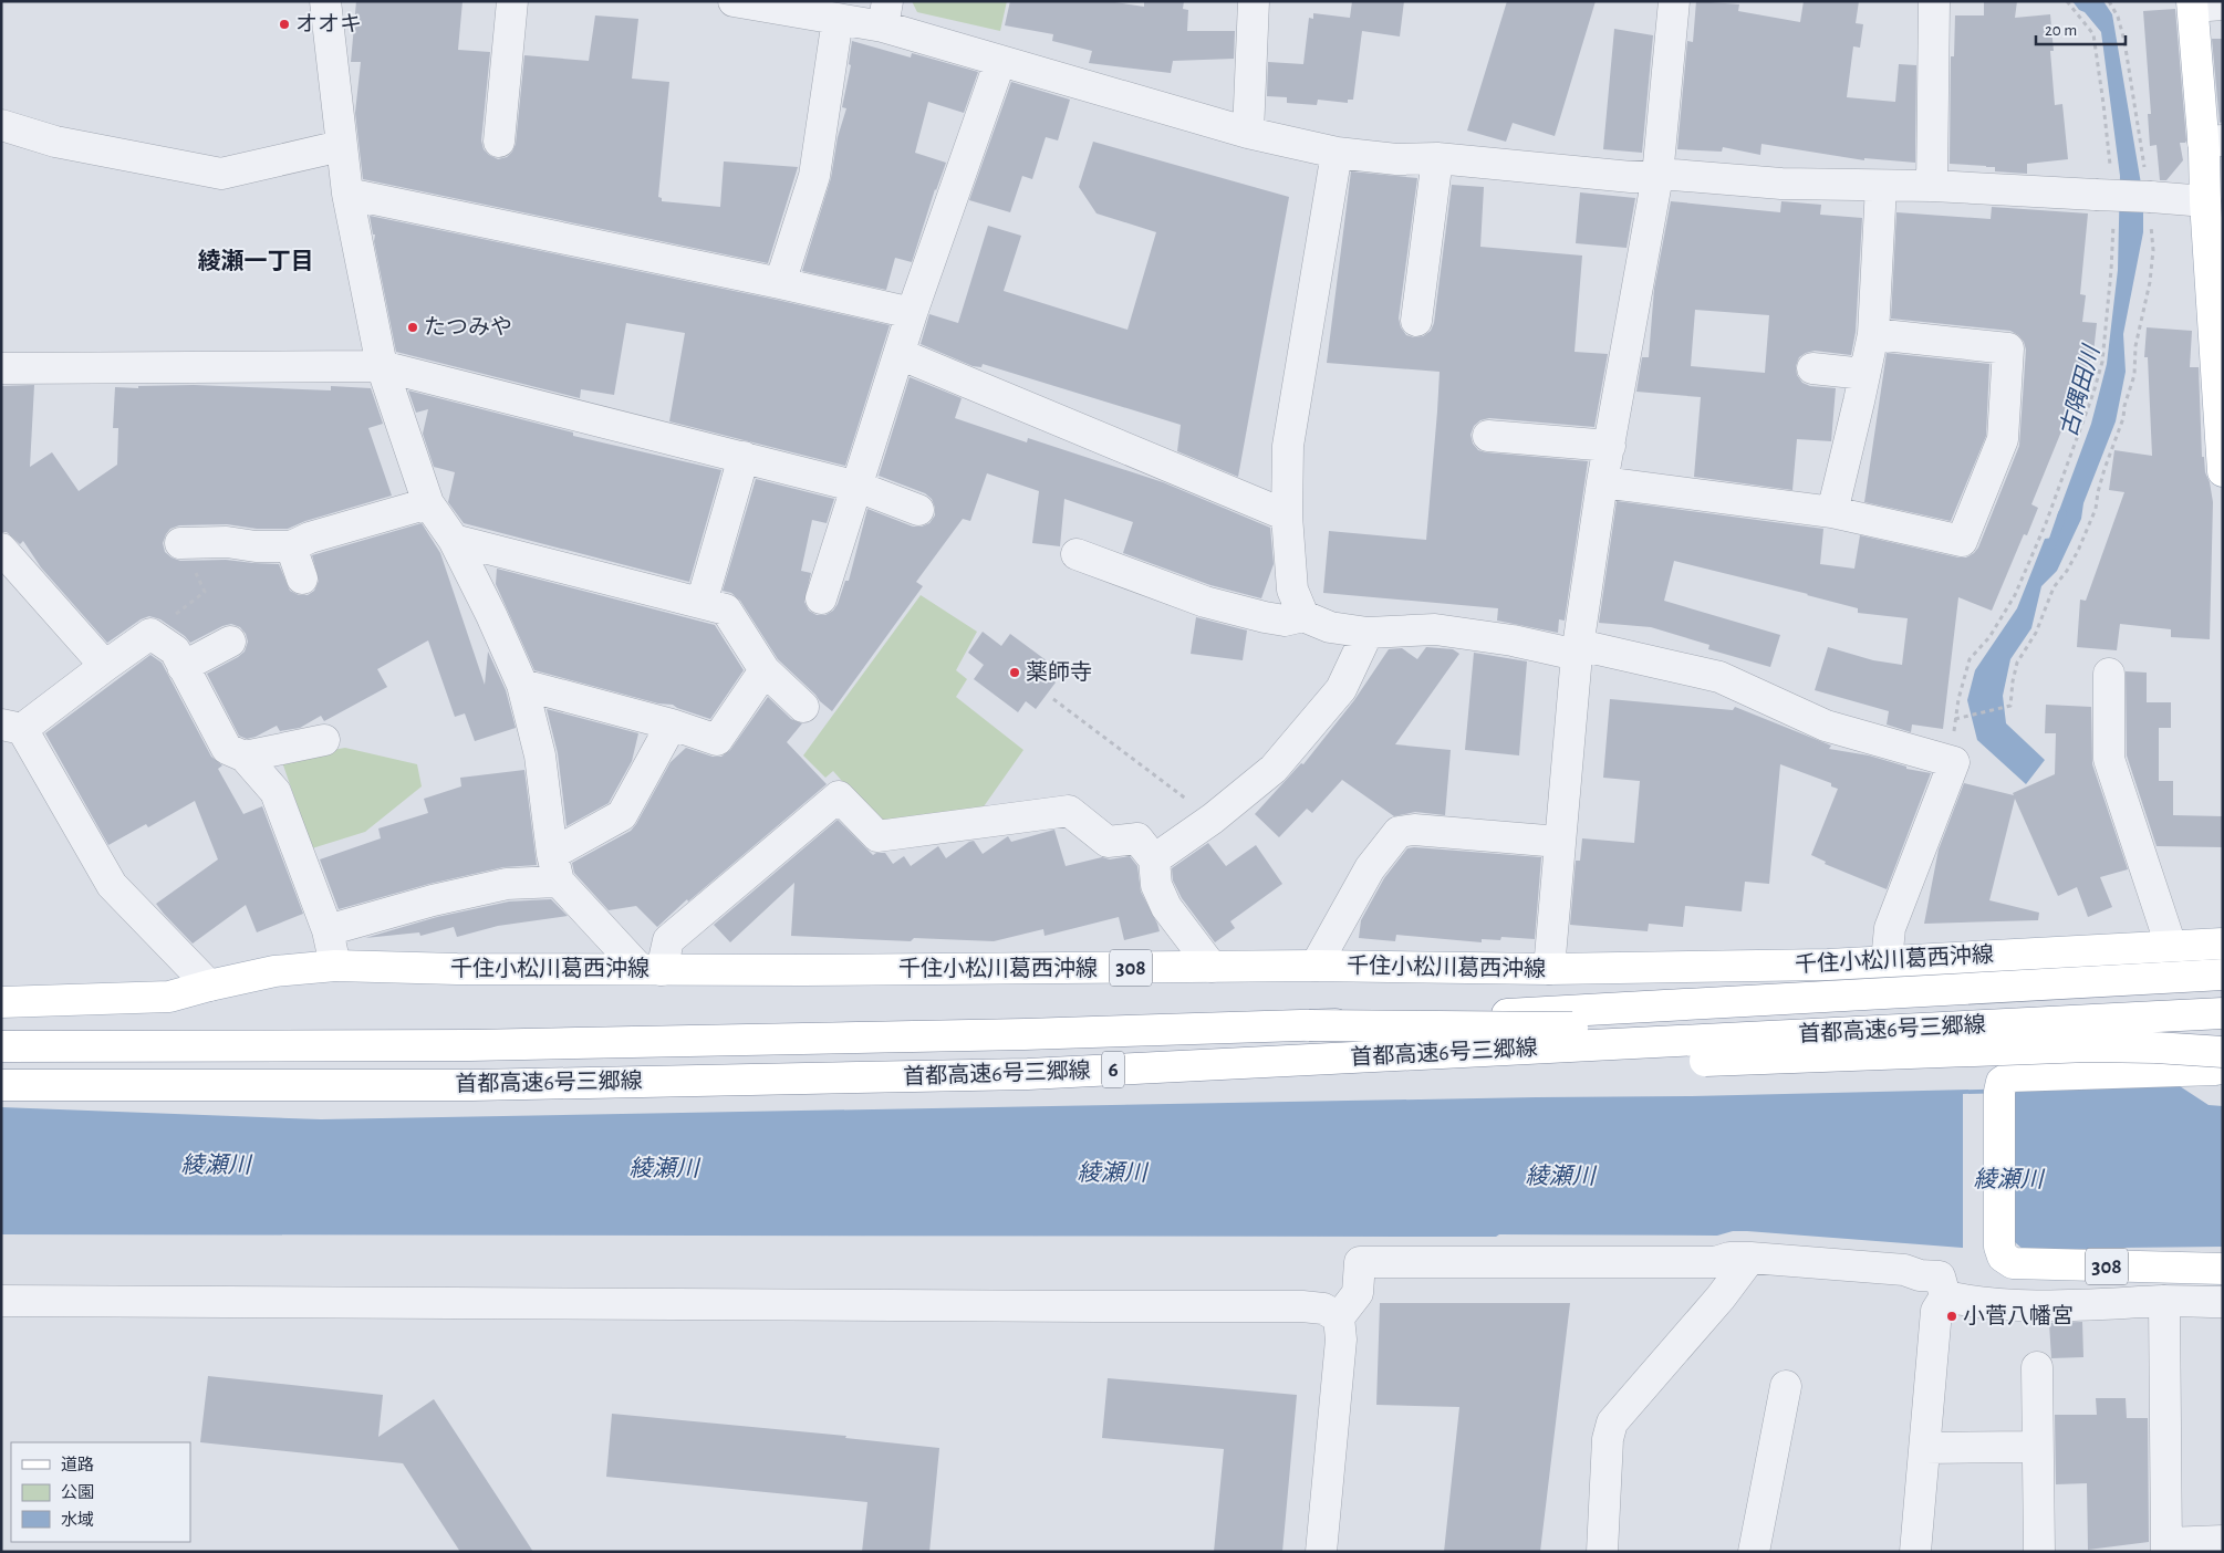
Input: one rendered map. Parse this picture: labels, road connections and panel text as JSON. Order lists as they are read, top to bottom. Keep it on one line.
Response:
{"streets":{"main road":["千住小松川葛西沖線","308","首都高速6号三郷線","6"]},"districts":["綾瀬一丁目"],"water":["古隅田川","綾瀬川"],"places":["オオキ","たつみや","薬師寺","小菅八幡宮"],"legend":["道路","公園","水域"],"scale_bar":"20 m"}
